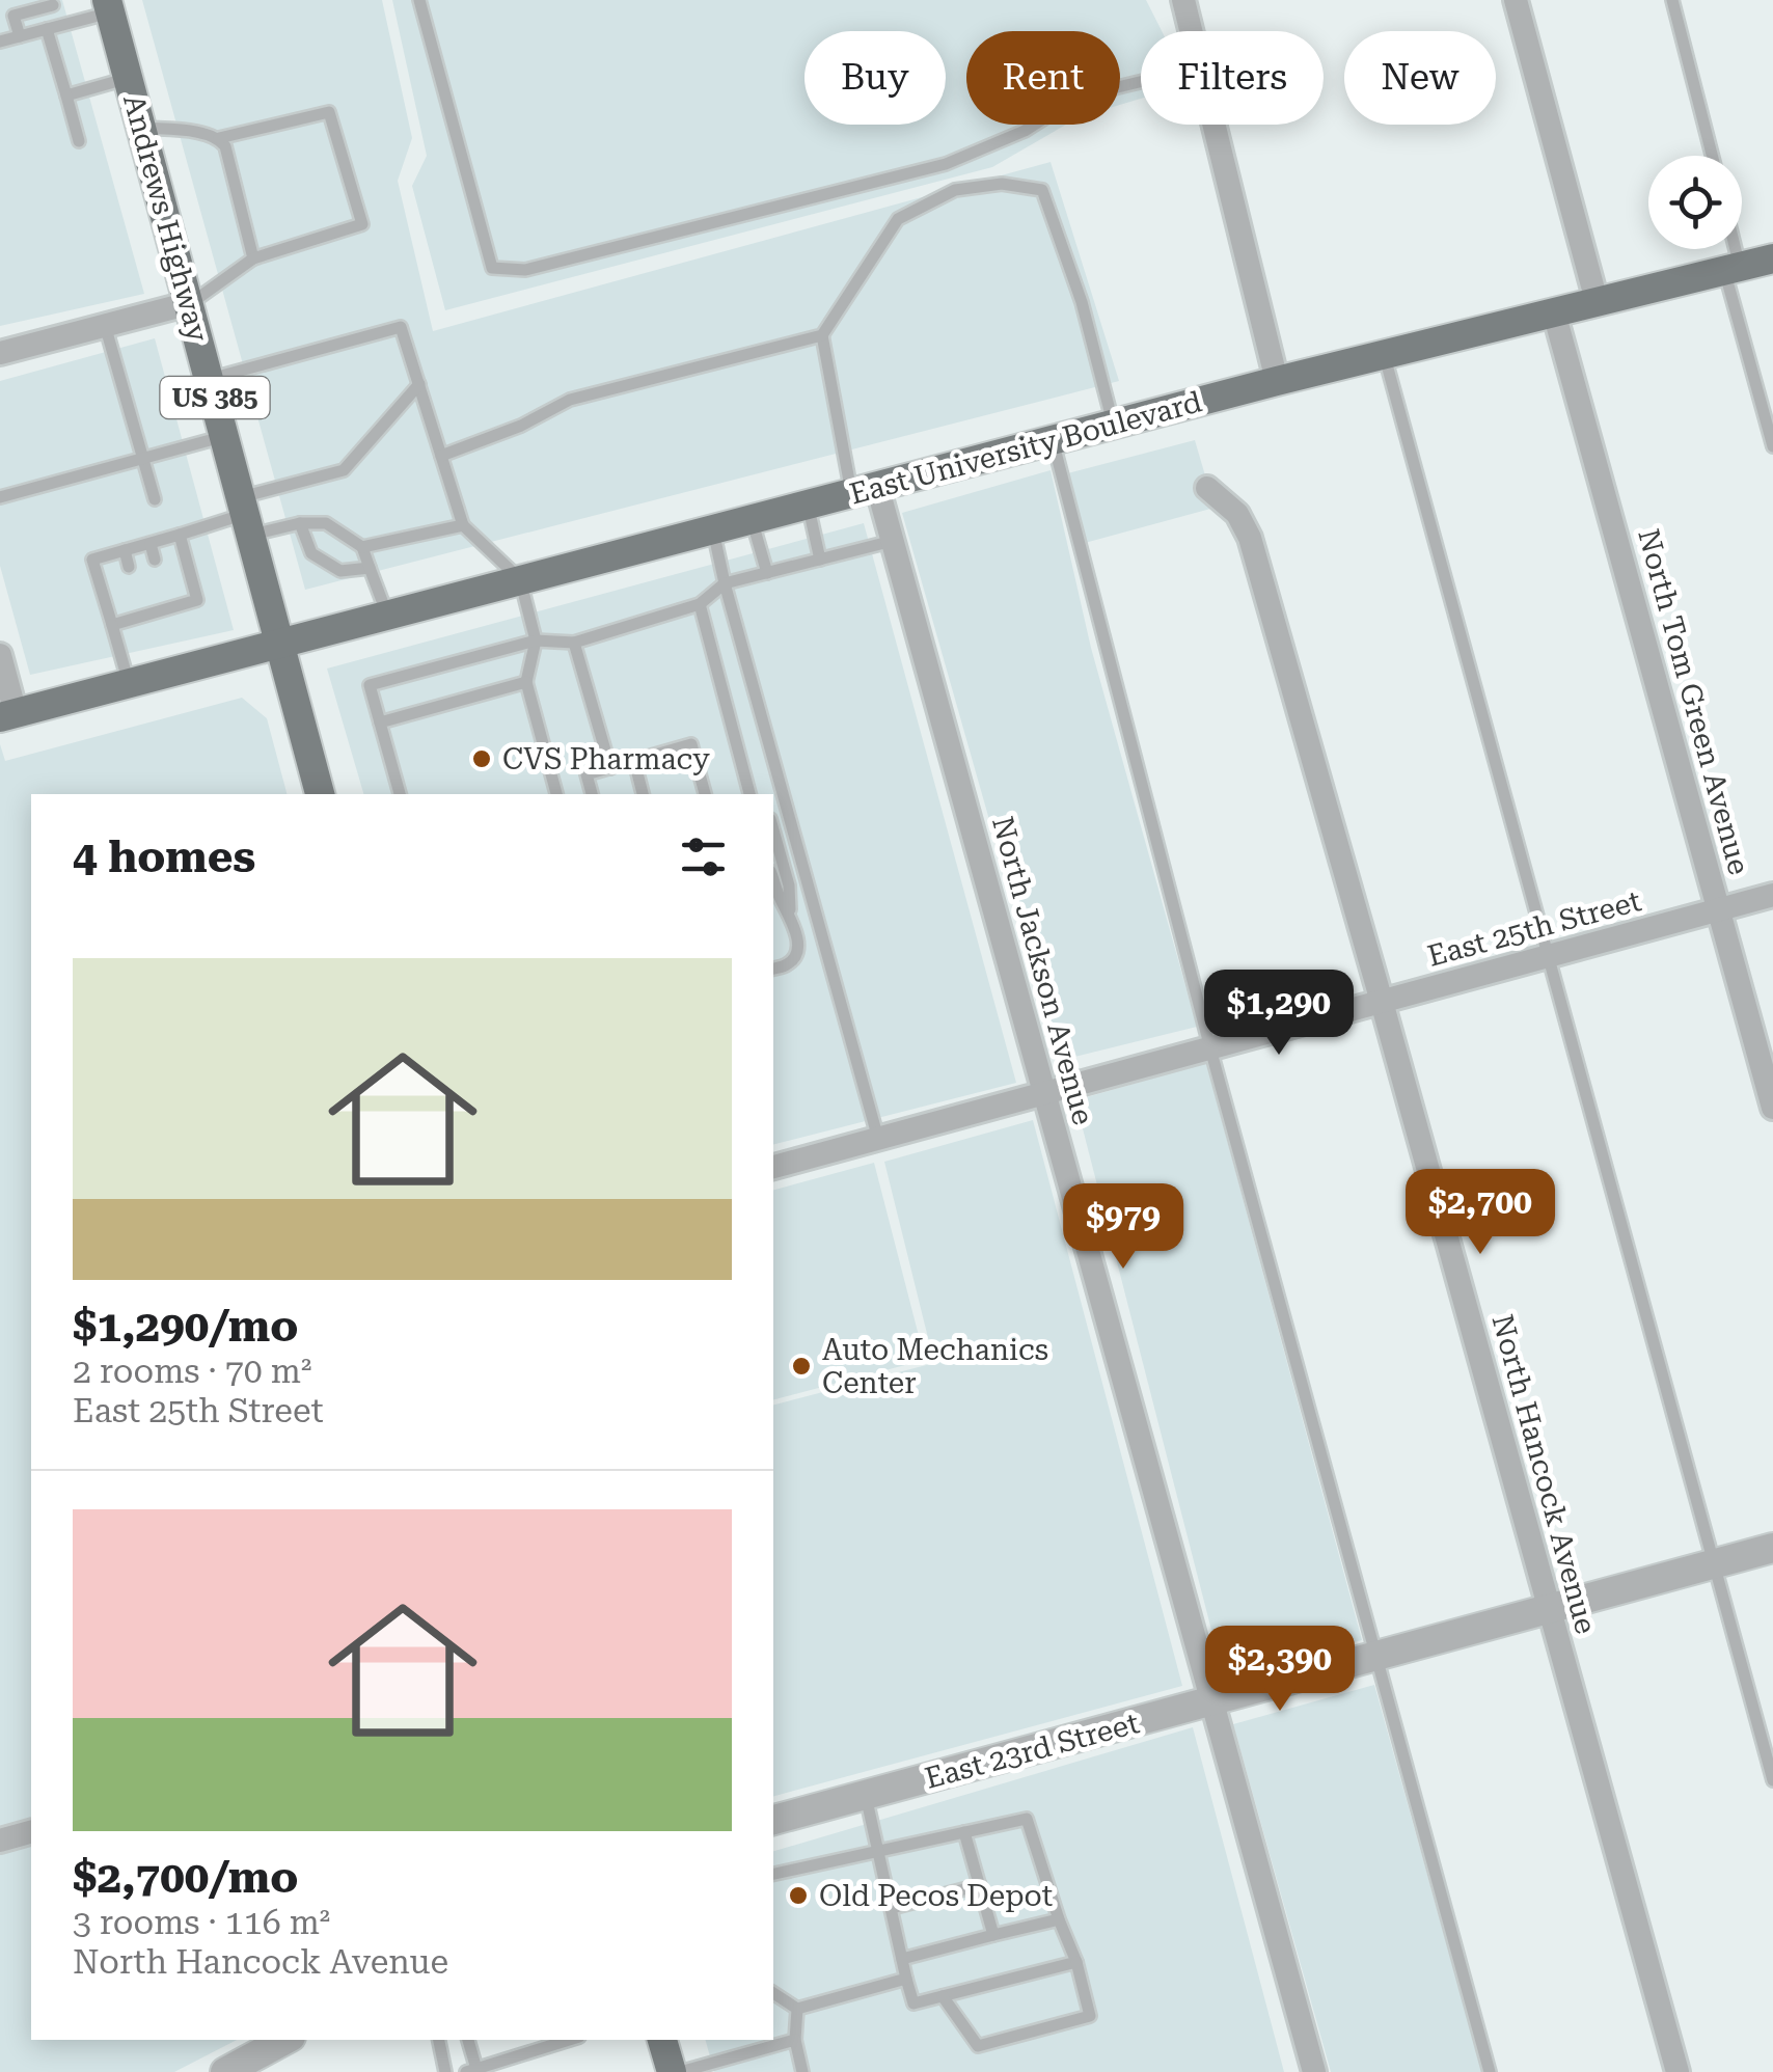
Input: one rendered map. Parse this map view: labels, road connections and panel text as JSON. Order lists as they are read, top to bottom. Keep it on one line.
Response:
{"streets":{"main road":["Andrews Highway","US 385","East University Boulevard"],"street":["North Tom Green Avenue","East 25th Street","North Jackson Avenue","North Hancock Avenue","East 23rd Street"]},"crossings":[["Andrews Highway","East University Boulevard"],["East University Boulevard","North Tom Green Avenue"],["East University Boulevard","North Jackson Avenue"],["North Tom Green Avenue","East 25th Street"],["East 25th Street","North Jackson Avenue"],["East 25th Street","North Hancock Avenue"],["North Jackson Avenue","East 23rd Street"],["North Hancock Avenue","East 23rd Street"]],"places":["CVS Pharmacy","Auto Mechanics Center","Old Pecos Depot"],"page":{"chip":["Buy","Rent","Filters","New"],"heading":"4 homes","list":[{"name":"$1,290/mo","note":"2 rooms · 70 m² · East 25th Street"},{"name":"$2,700/mo","note":"3 rooms · 116 m² · North Hancock Avenue"}],"price":["$1,290","$2,700","$979","$2,390"]}}
